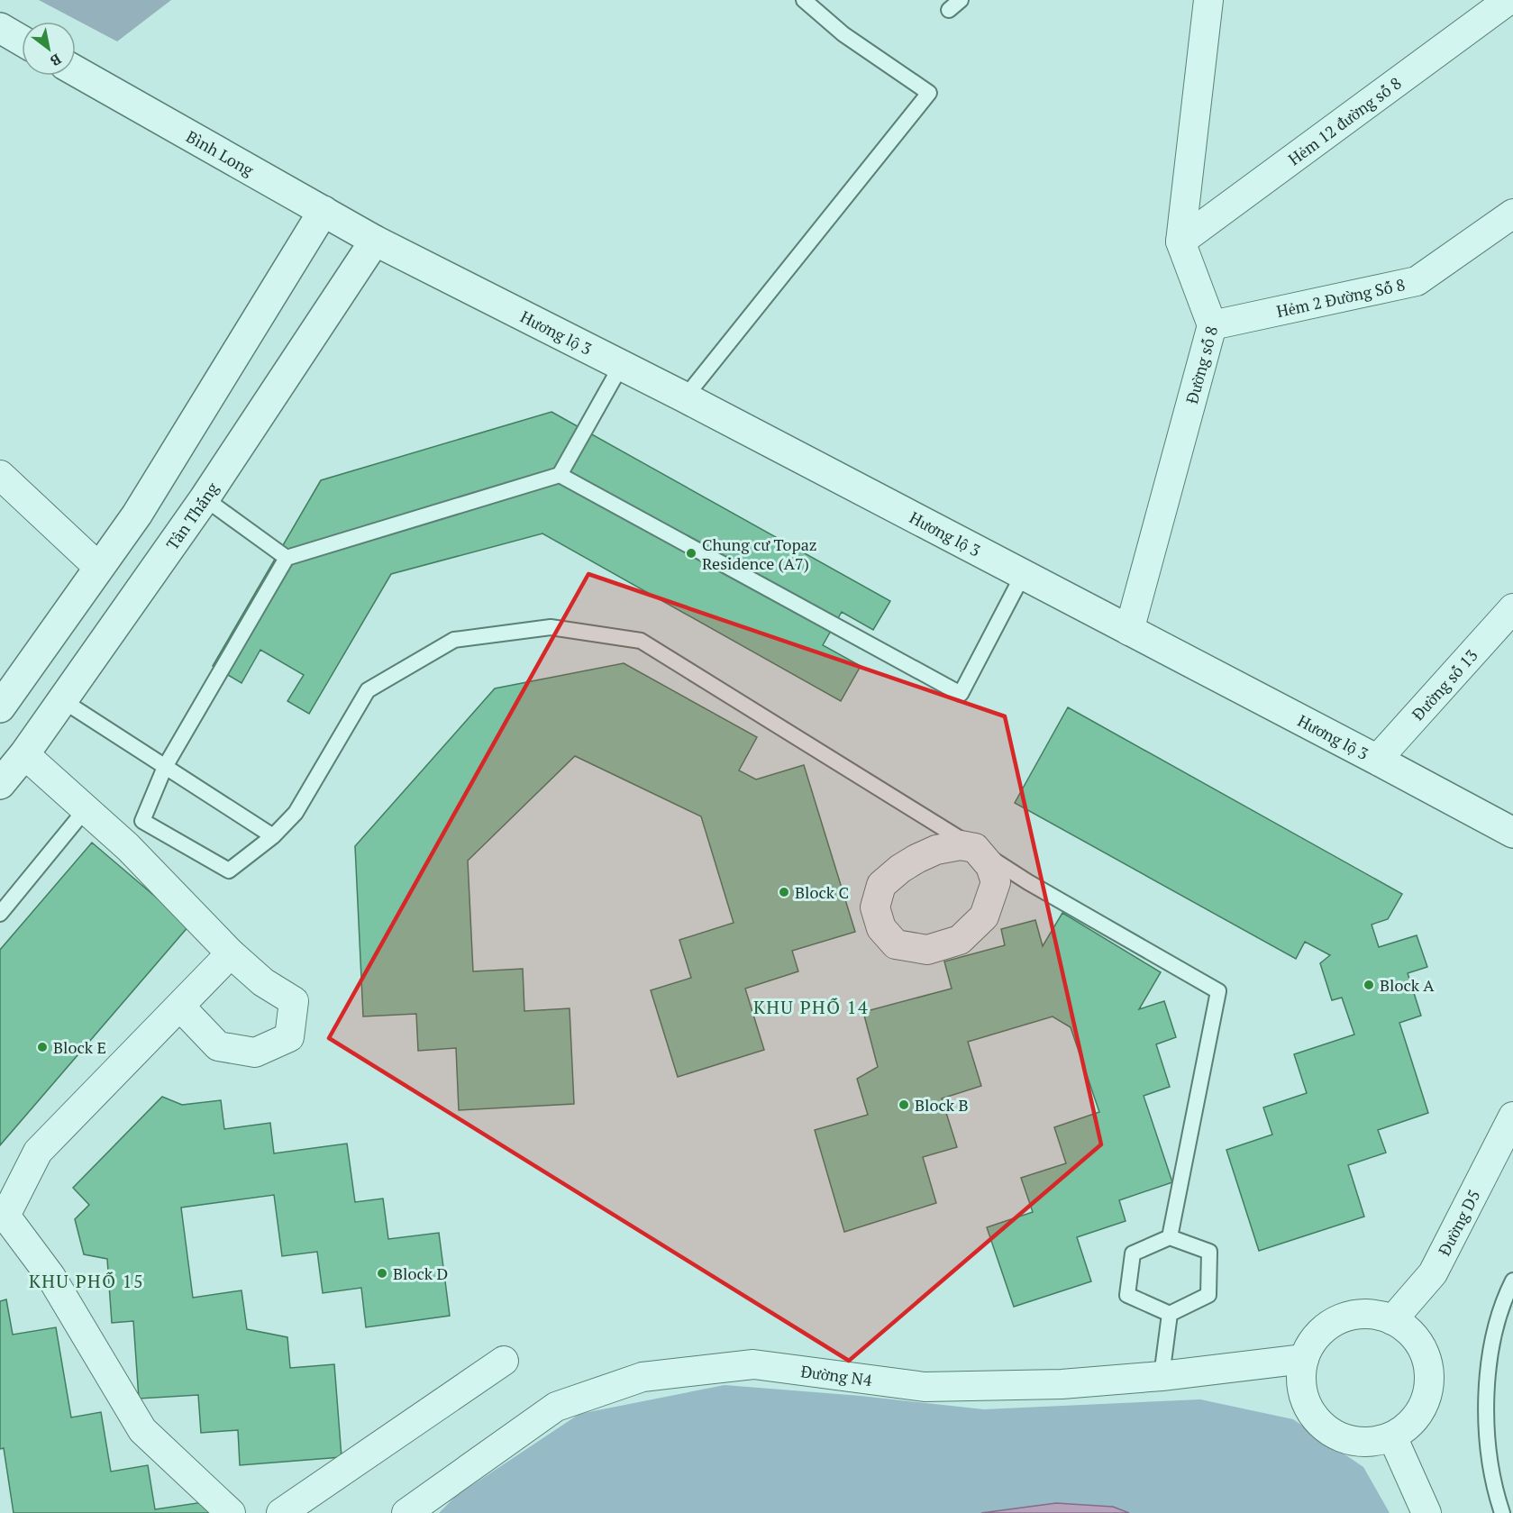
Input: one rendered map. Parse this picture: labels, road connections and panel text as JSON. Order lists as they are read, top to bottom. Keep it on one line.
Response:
{"streets":{"street":["Hẻm 12 đường số 8","Bình Long","Hẻm 2 Đường Số 8","Hương lộ 3","Đường số 8","Tân Thắng","Đường số 13","Đường D5","Đường N4"]},"crossings":[["Hẻm 12 đường số 8","Đường số 8"],["Bình Long","Hương lộ 3"],["Bình Long","Tân Thắng"],["Hẻm 2 Đường Số 8","Đường số 8"],["Hương lộ 3","Đường số 8"],["Hương lộ 3","Tân Thắng"],["Hương lộ 3","Đường số 13"],["Đường D5","Đường N4"]],"districts":["KHU PHỐ 14","KHU PHỐ 15"],"places":["Chung cư Topaz Residence (A7)","Block C","Block A","Block E","Block B","Block D"],"north":"bottom right"}
